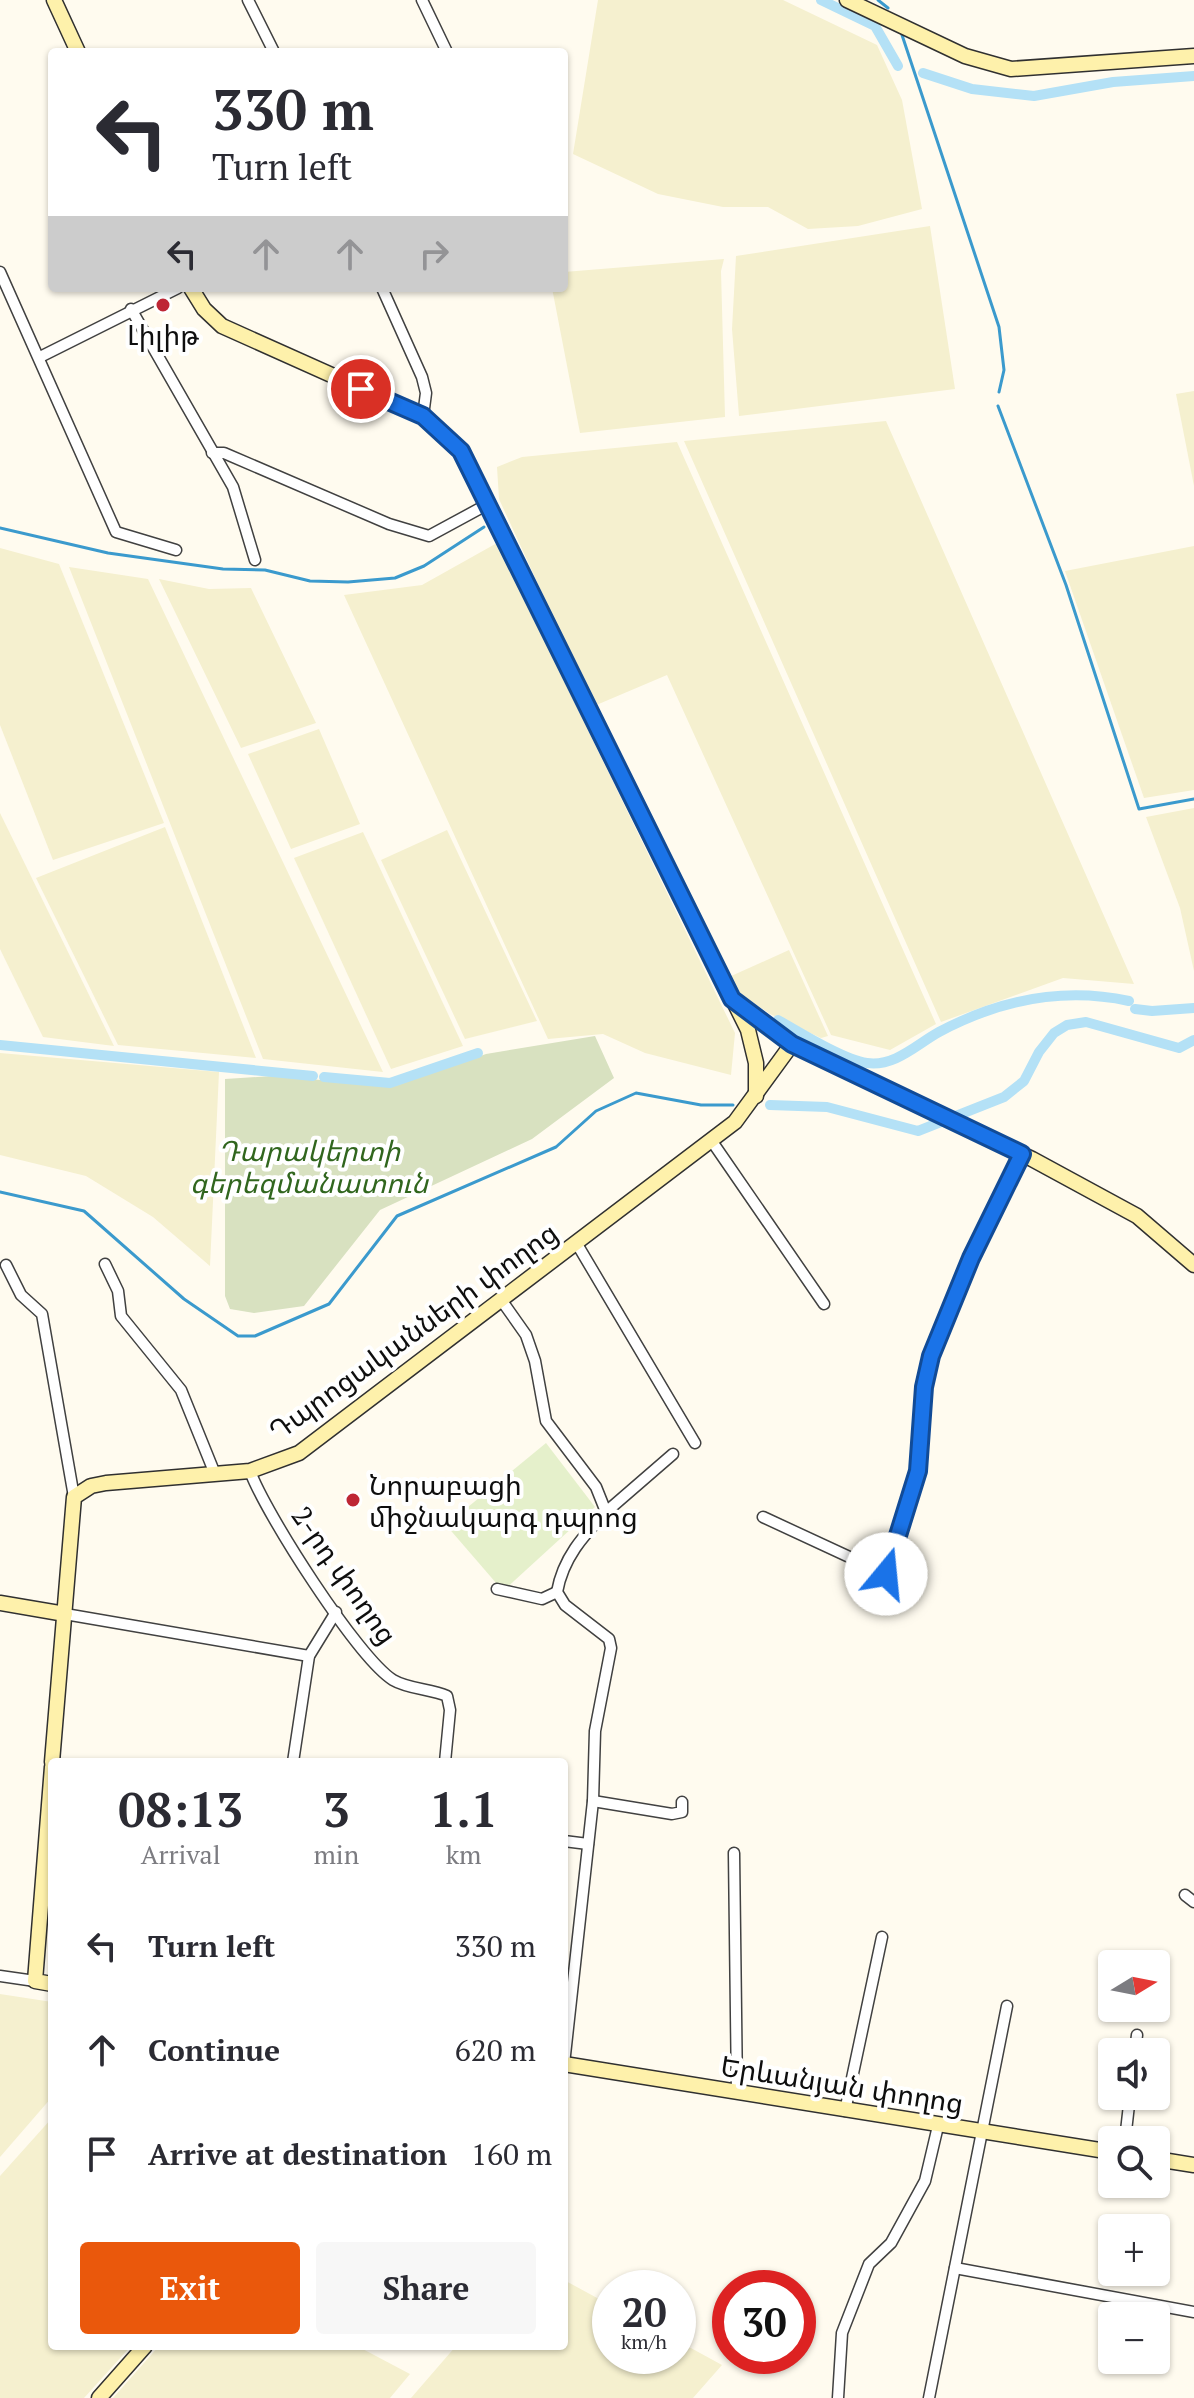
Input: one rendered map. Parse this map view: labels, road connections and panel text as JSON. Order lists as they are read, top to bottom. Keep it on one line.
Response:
{"streets":{"main road":["Դպրոցականների փողոց","Երևանյան փողոց"],"street":["2-րդ փողոց"]},"crossings":[["Դպրոցականների փողոց","2-րդ փողոց"]],"parks":["Դարակերտի գերեզմանատուն"],"places":["Լիլիթ","Նորաբացի միջնակարգ դպրոց"],"north":"right","page":{"turn":["330 m","Turn left"],"eta":["08:13","Arrival","3","min","1.1","km"],"list":[{"name":"Turn left","value":"330 m"},{"name":"Continue","value":"620 m"},{"name":"Arrive at destination","value":"160 m"}],"map_buttons":["+","−"],"buttons":["Exit","Share"],"speed":"20 km/h","limit":"30"}}
